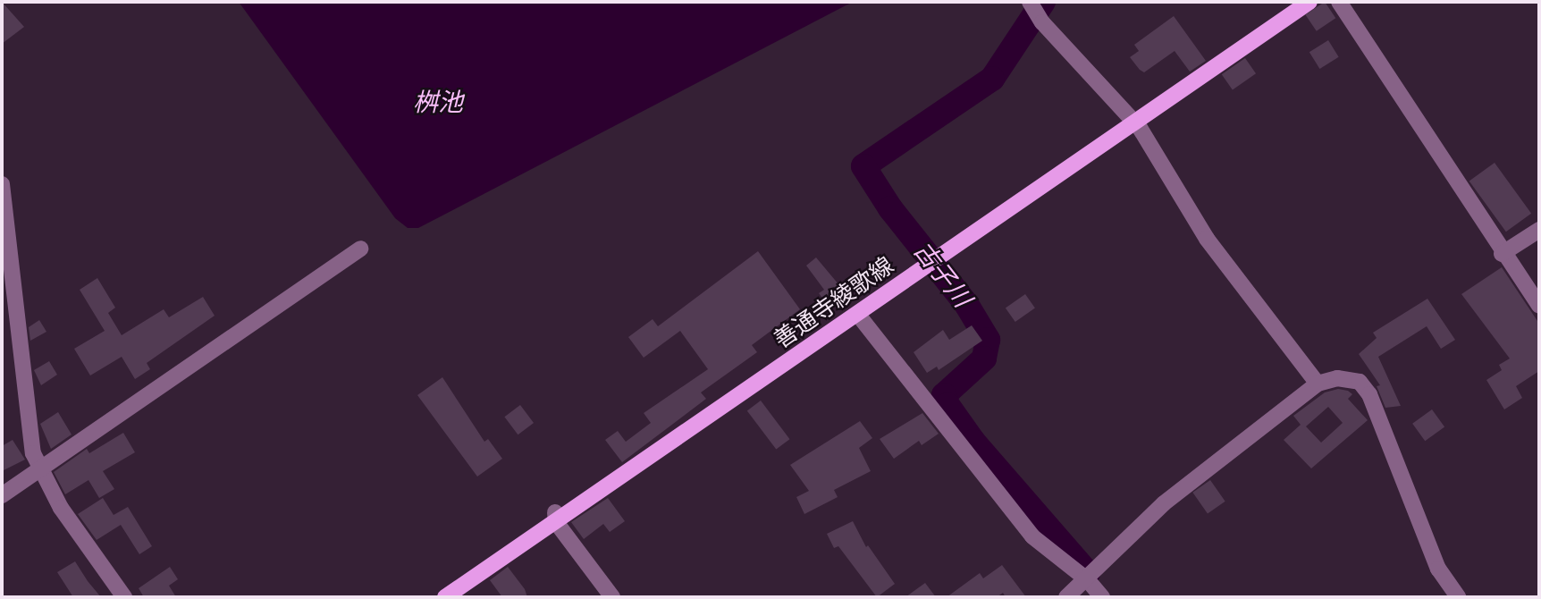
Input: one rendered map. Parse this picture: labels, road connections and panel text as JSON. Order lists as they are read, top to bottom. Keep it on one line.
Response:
{"streets":{"main road":["善通寺綾歌線"]},"water":["桝池","古子川"]}
